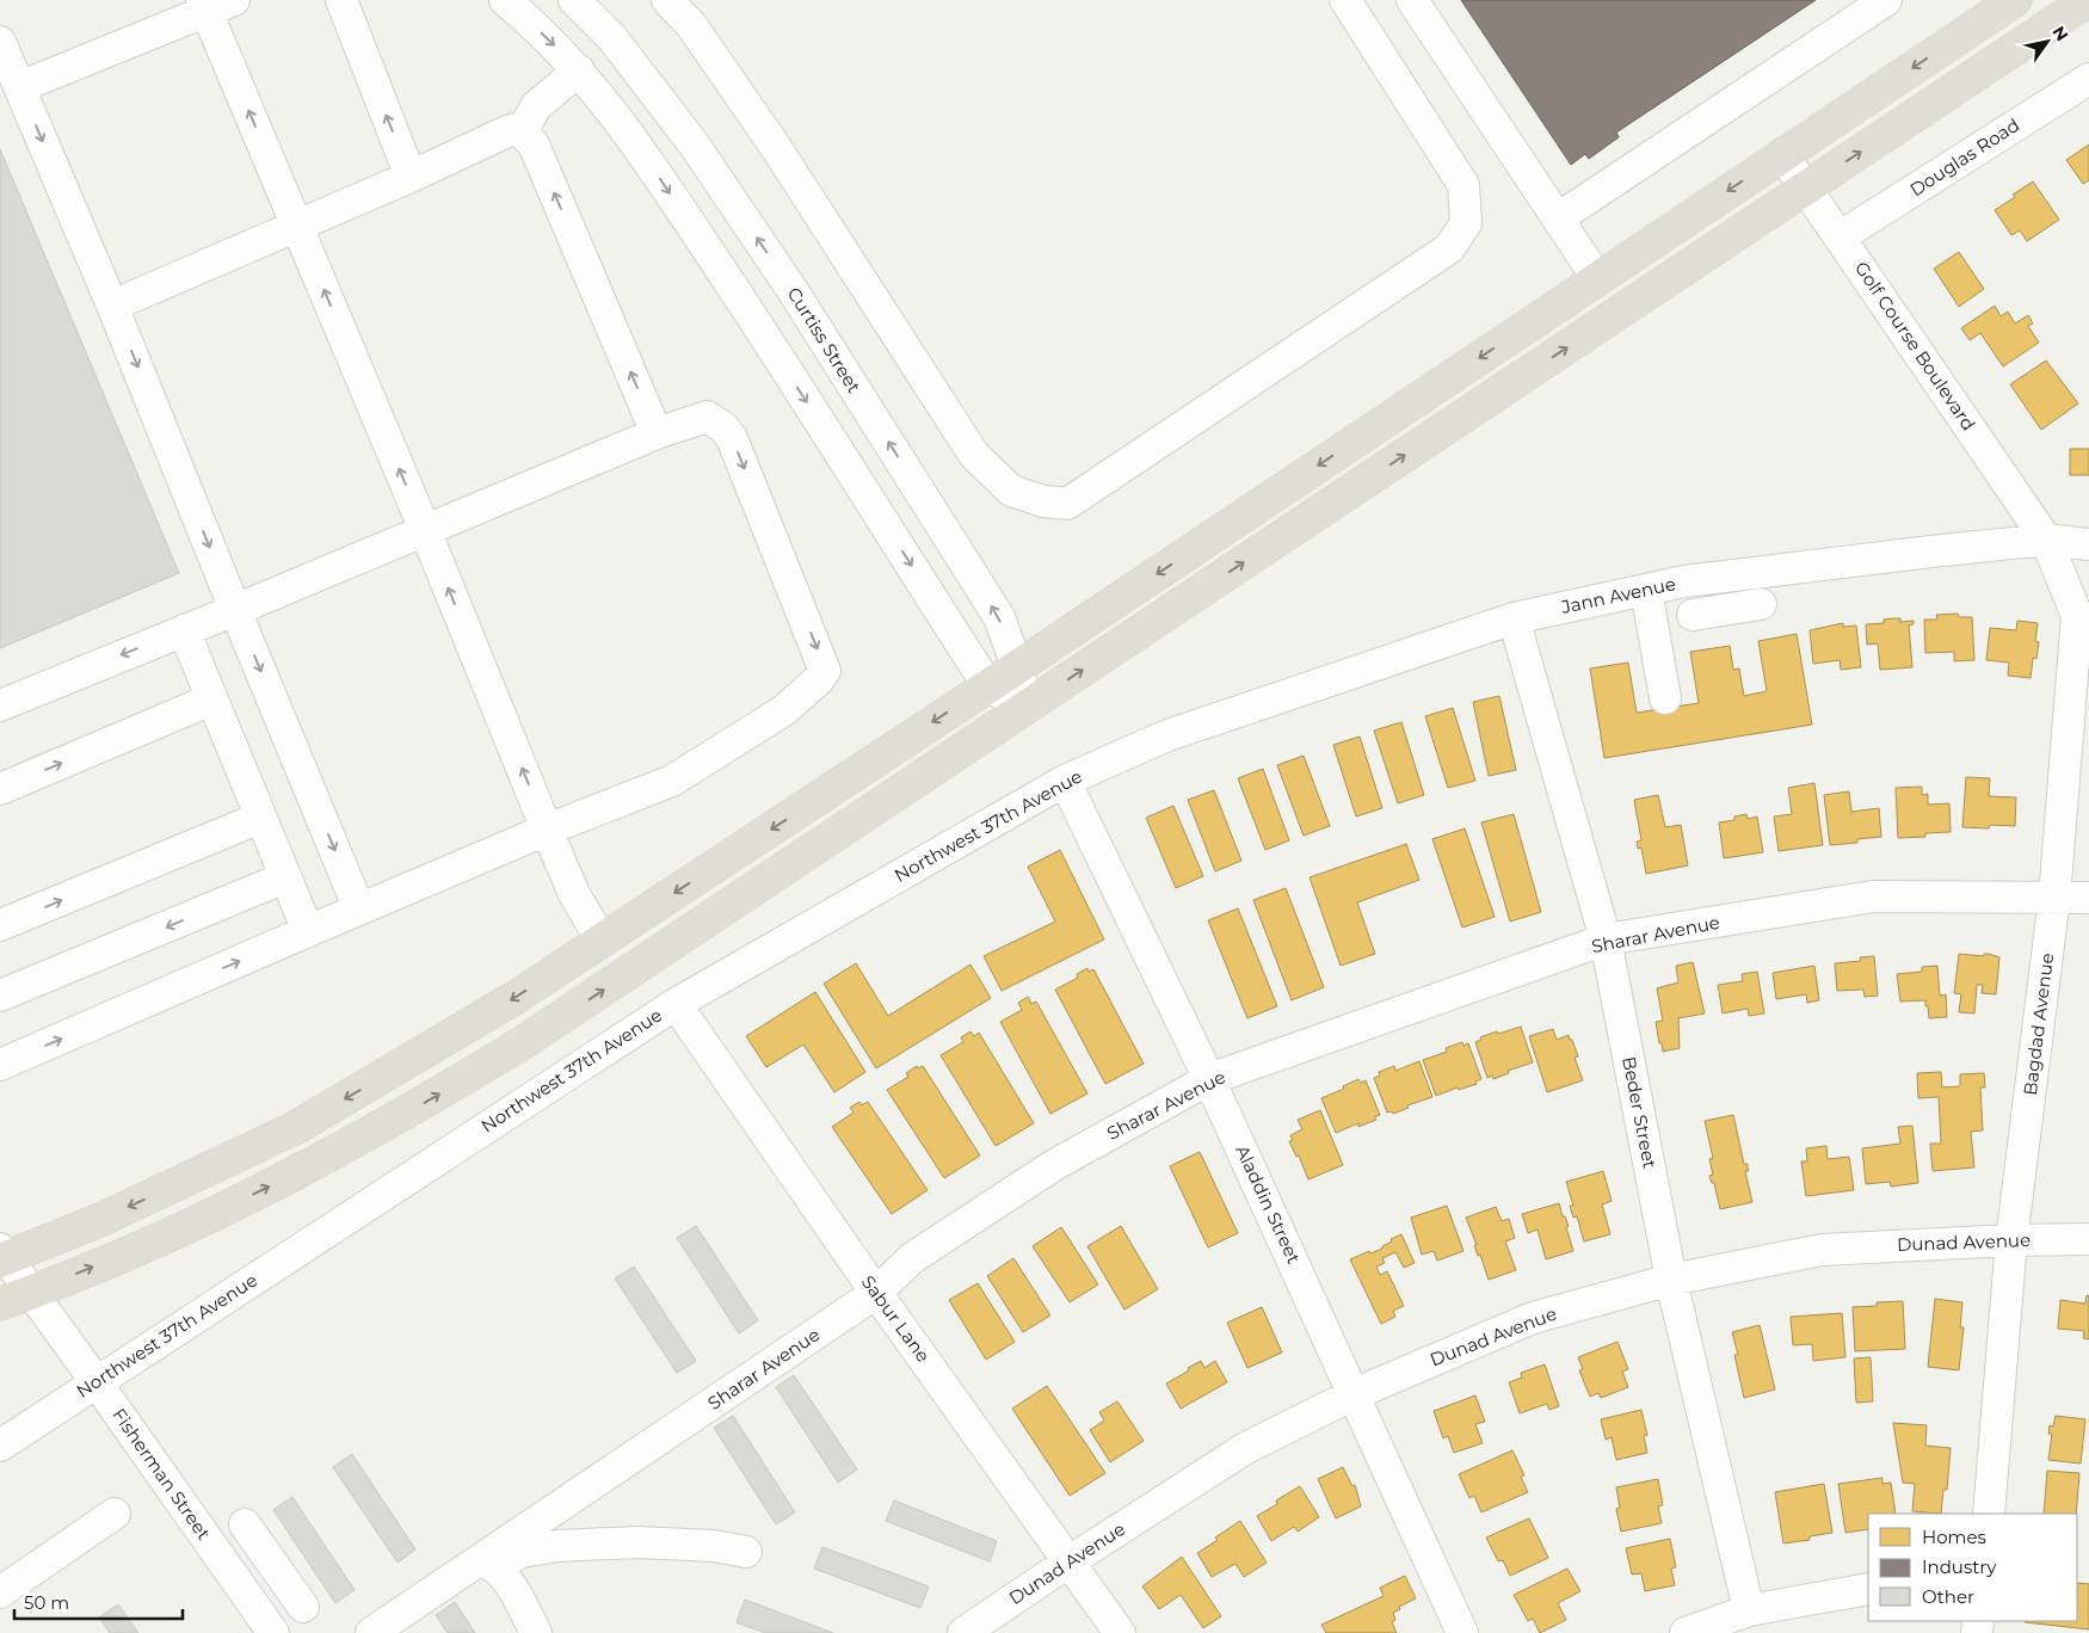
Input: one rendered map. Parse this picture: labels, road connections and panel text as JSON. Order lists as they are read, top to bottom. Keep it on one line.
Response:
{"streets":{"street":["Douglas Road","Curtiss Street","Golf Course Boulevard","Jann Avenue","Northwest 37th Avenue","Sharar Avenue","Bagdad Avenue","Beder Street","Aladdin Street","Dunad Avenue","Sabur Lane","Fisherman Street"]},"crossings":[["Douglas Road","Golf Course Boulevard"],["Golf Course Boulevard","Jann Avenue"],["Golf Course Boulevard","Bagdad Avenue"],["Jann Avenue","Northwest 37th Avenue"],["Jann Avenue","Bagdad Avenue"],["Jann Avenue","Beder Street"],["Northwest 37th Avenue","Aladdin Street"],["Northwest 37th Avenue","Sabur Lane"],["Northwest 37th Avenue","Fisherman Street"],["Sharar Avenue","Bagdad Avenue"],["Sharar Avenue","Beder Street"],["Sharar Avenue","Aladdin Street"],["Sharar Avenue","Sabur Lane"],["Bagdad Avenue","Dunad Avenue"],["Beder Street","Dunad Avenue"],["Aladdin Street","Dunad Avenue"],["Dunad Avenue","Sabur Lane"]],"legend":["Homes","Industry","Other"],"scale_bar":"50 m","north":"top right"}
